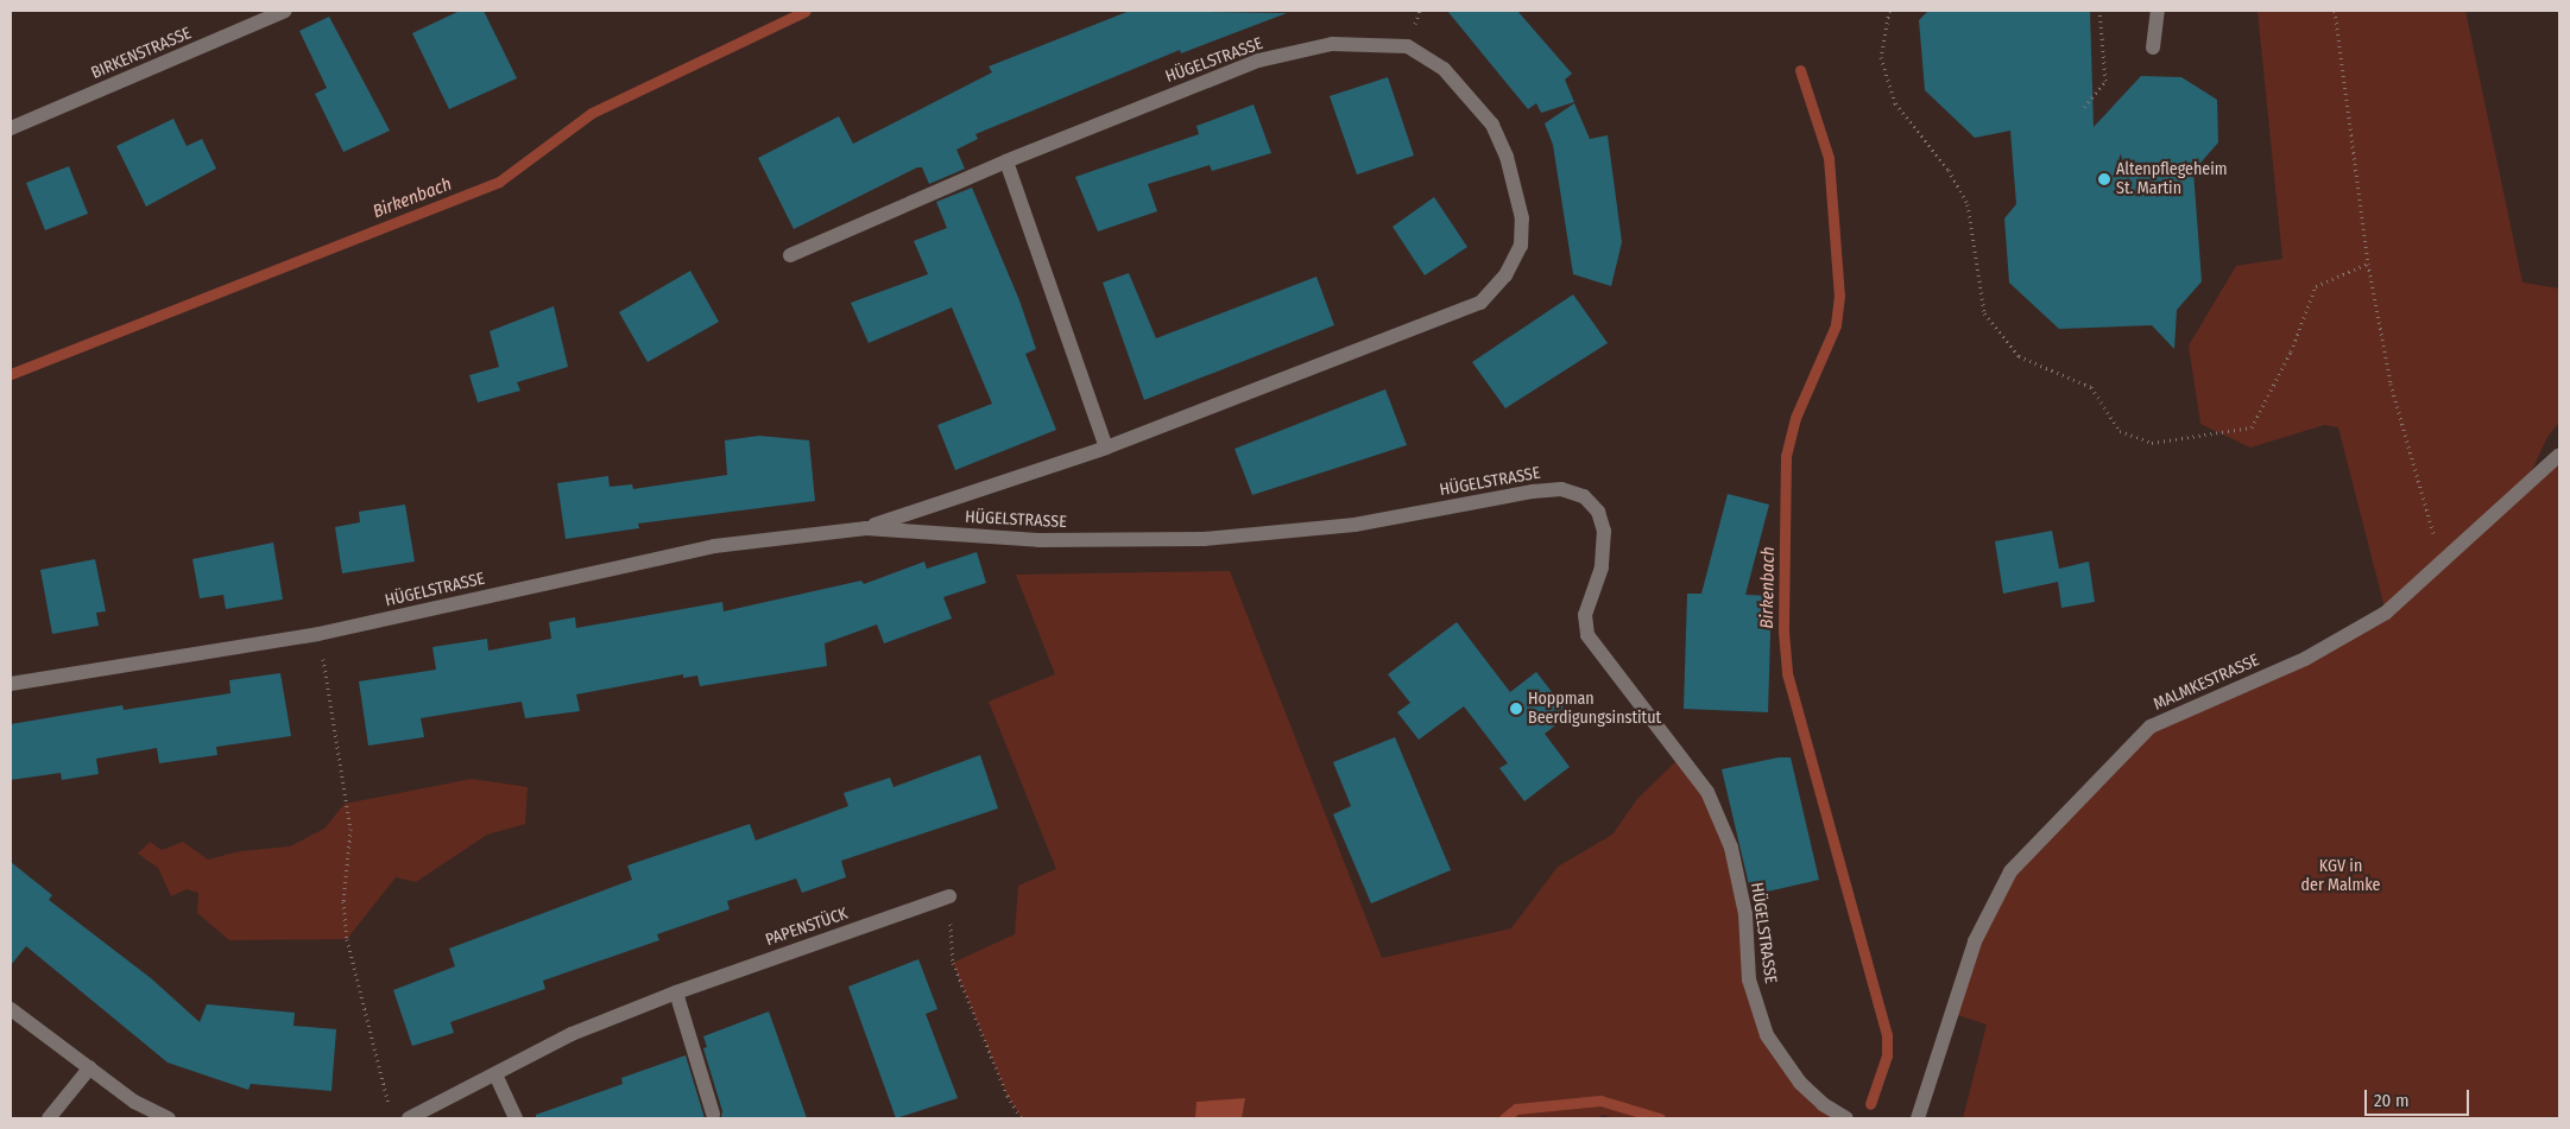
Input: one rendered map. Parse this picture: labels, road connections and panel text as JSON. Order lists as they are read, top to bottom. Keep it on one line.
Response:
{"streets":{"street":["BIRKENSTRASSE","HÜGELSTRASSE","MALMKESTRASSE","PAPENSTÜCK"]},"water":["Birkenbach"],"parks":["KGV in der Malmke"],"places":["Altenpflegeheim St. Martin","Hoppman Beerdigungsinstitut"],"scale_bar":"20 m"}
